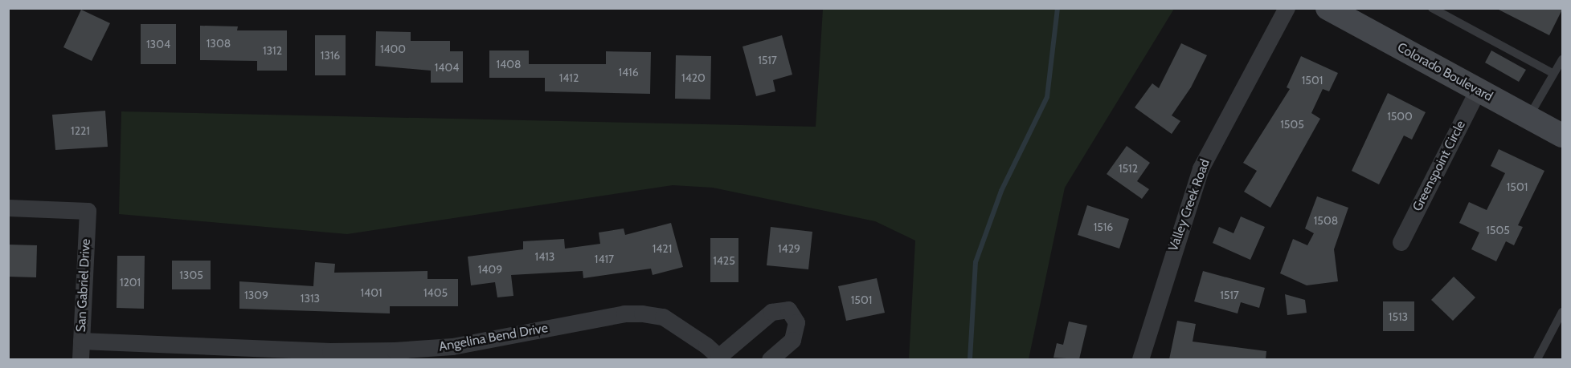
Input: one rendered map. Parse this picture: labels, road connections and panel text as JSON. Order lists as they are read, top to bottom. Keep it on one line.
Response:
{"streets":{"main road":["Colorado Boulevard"],"street":["Greenspoint Circle","Valley Creek Road","San Gabriel Drive","Angelina Bend Drive"]},"crossings":[["Colorado Boulevard","Greenspoint Circle"],["San Gabriel Drive","Angelina Bend Drive"]],"house_numbers":["1308","1304","1400","1312","1316","1517","1408","1404","1416","1412","1420","1501","1500","1505","1221","1512","1501","1508","1516","1505","1421","1429","1413","1417","1425","1409","1305","1201","1401","1405","1309","1517","1313","1501","1513"]}
